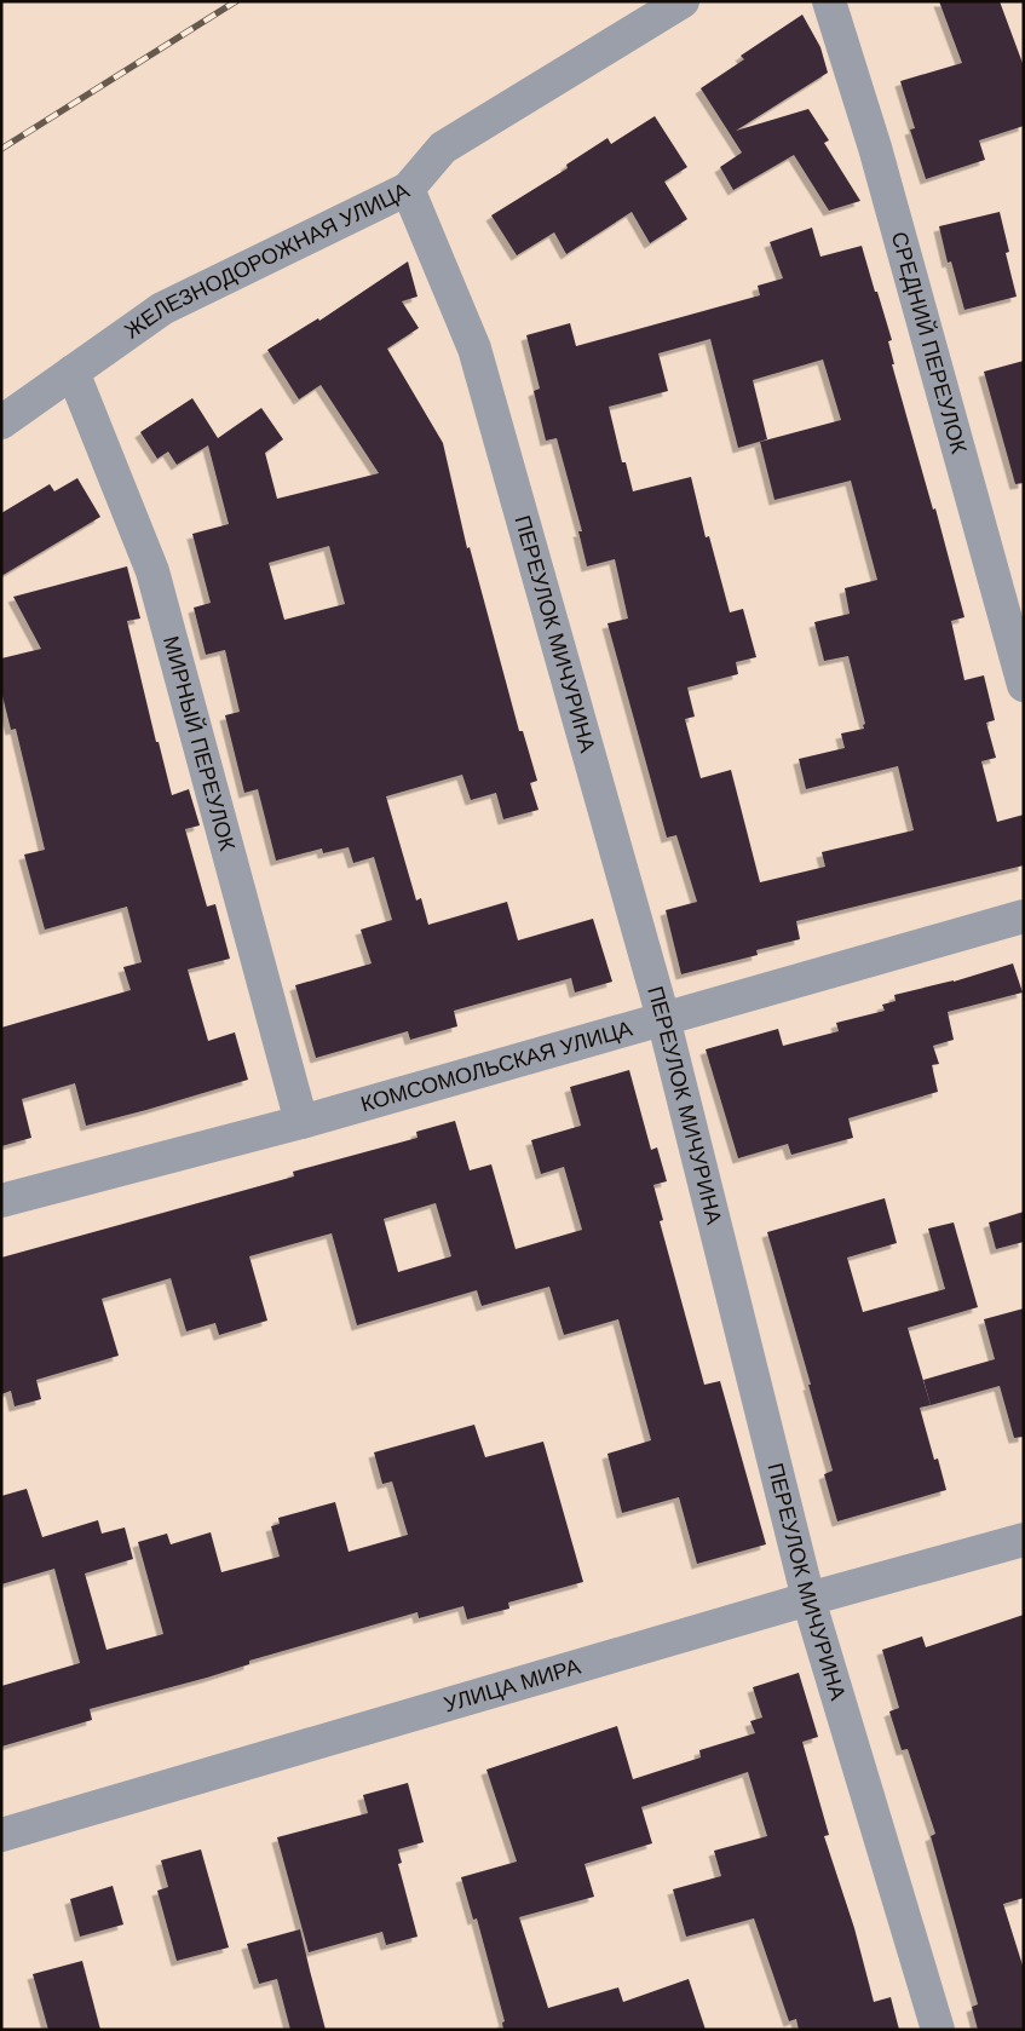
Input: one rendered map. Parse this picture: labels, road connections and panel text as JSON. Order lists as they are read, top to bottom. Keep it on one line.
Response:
{"streets":{"street":["ЖЕЛЕЗНОДОРОЖНАЯ УЛИЦА","СРЕДНИЙ ПЕРЕУЛОК","ПЕРЕУЛОК МИЧУРИНА","МИРНЫЙ ПЕРЕУЛОК","КОМСОМОЛЬСКАЯ УЛИЦА","УЛИЦА МИРА"]},"crossings":[["ЖЕЛЕЗНОДОРОЖНАЯ УЛИЦА","ПЕРЕУЛОК МИЧУРИНА"],["ЖЕЛЕЗНОДОРОЖНАЯ УЛИЦА","МИРНЫЙ ПЕРЕУЛОК"],["ПЕРЕУЛОК МИЧУРИНА","КОМСОМОЛЬСКАЯ УЛИЦА"],["ПЕРЕУЛОК МИЧУРИНА","УЛИЦА МИРА"],["МИРНЫЙ ПЕРЕУЛОК","КОМСОМОЛЬСКАЯ УЛИЦА"]]}
